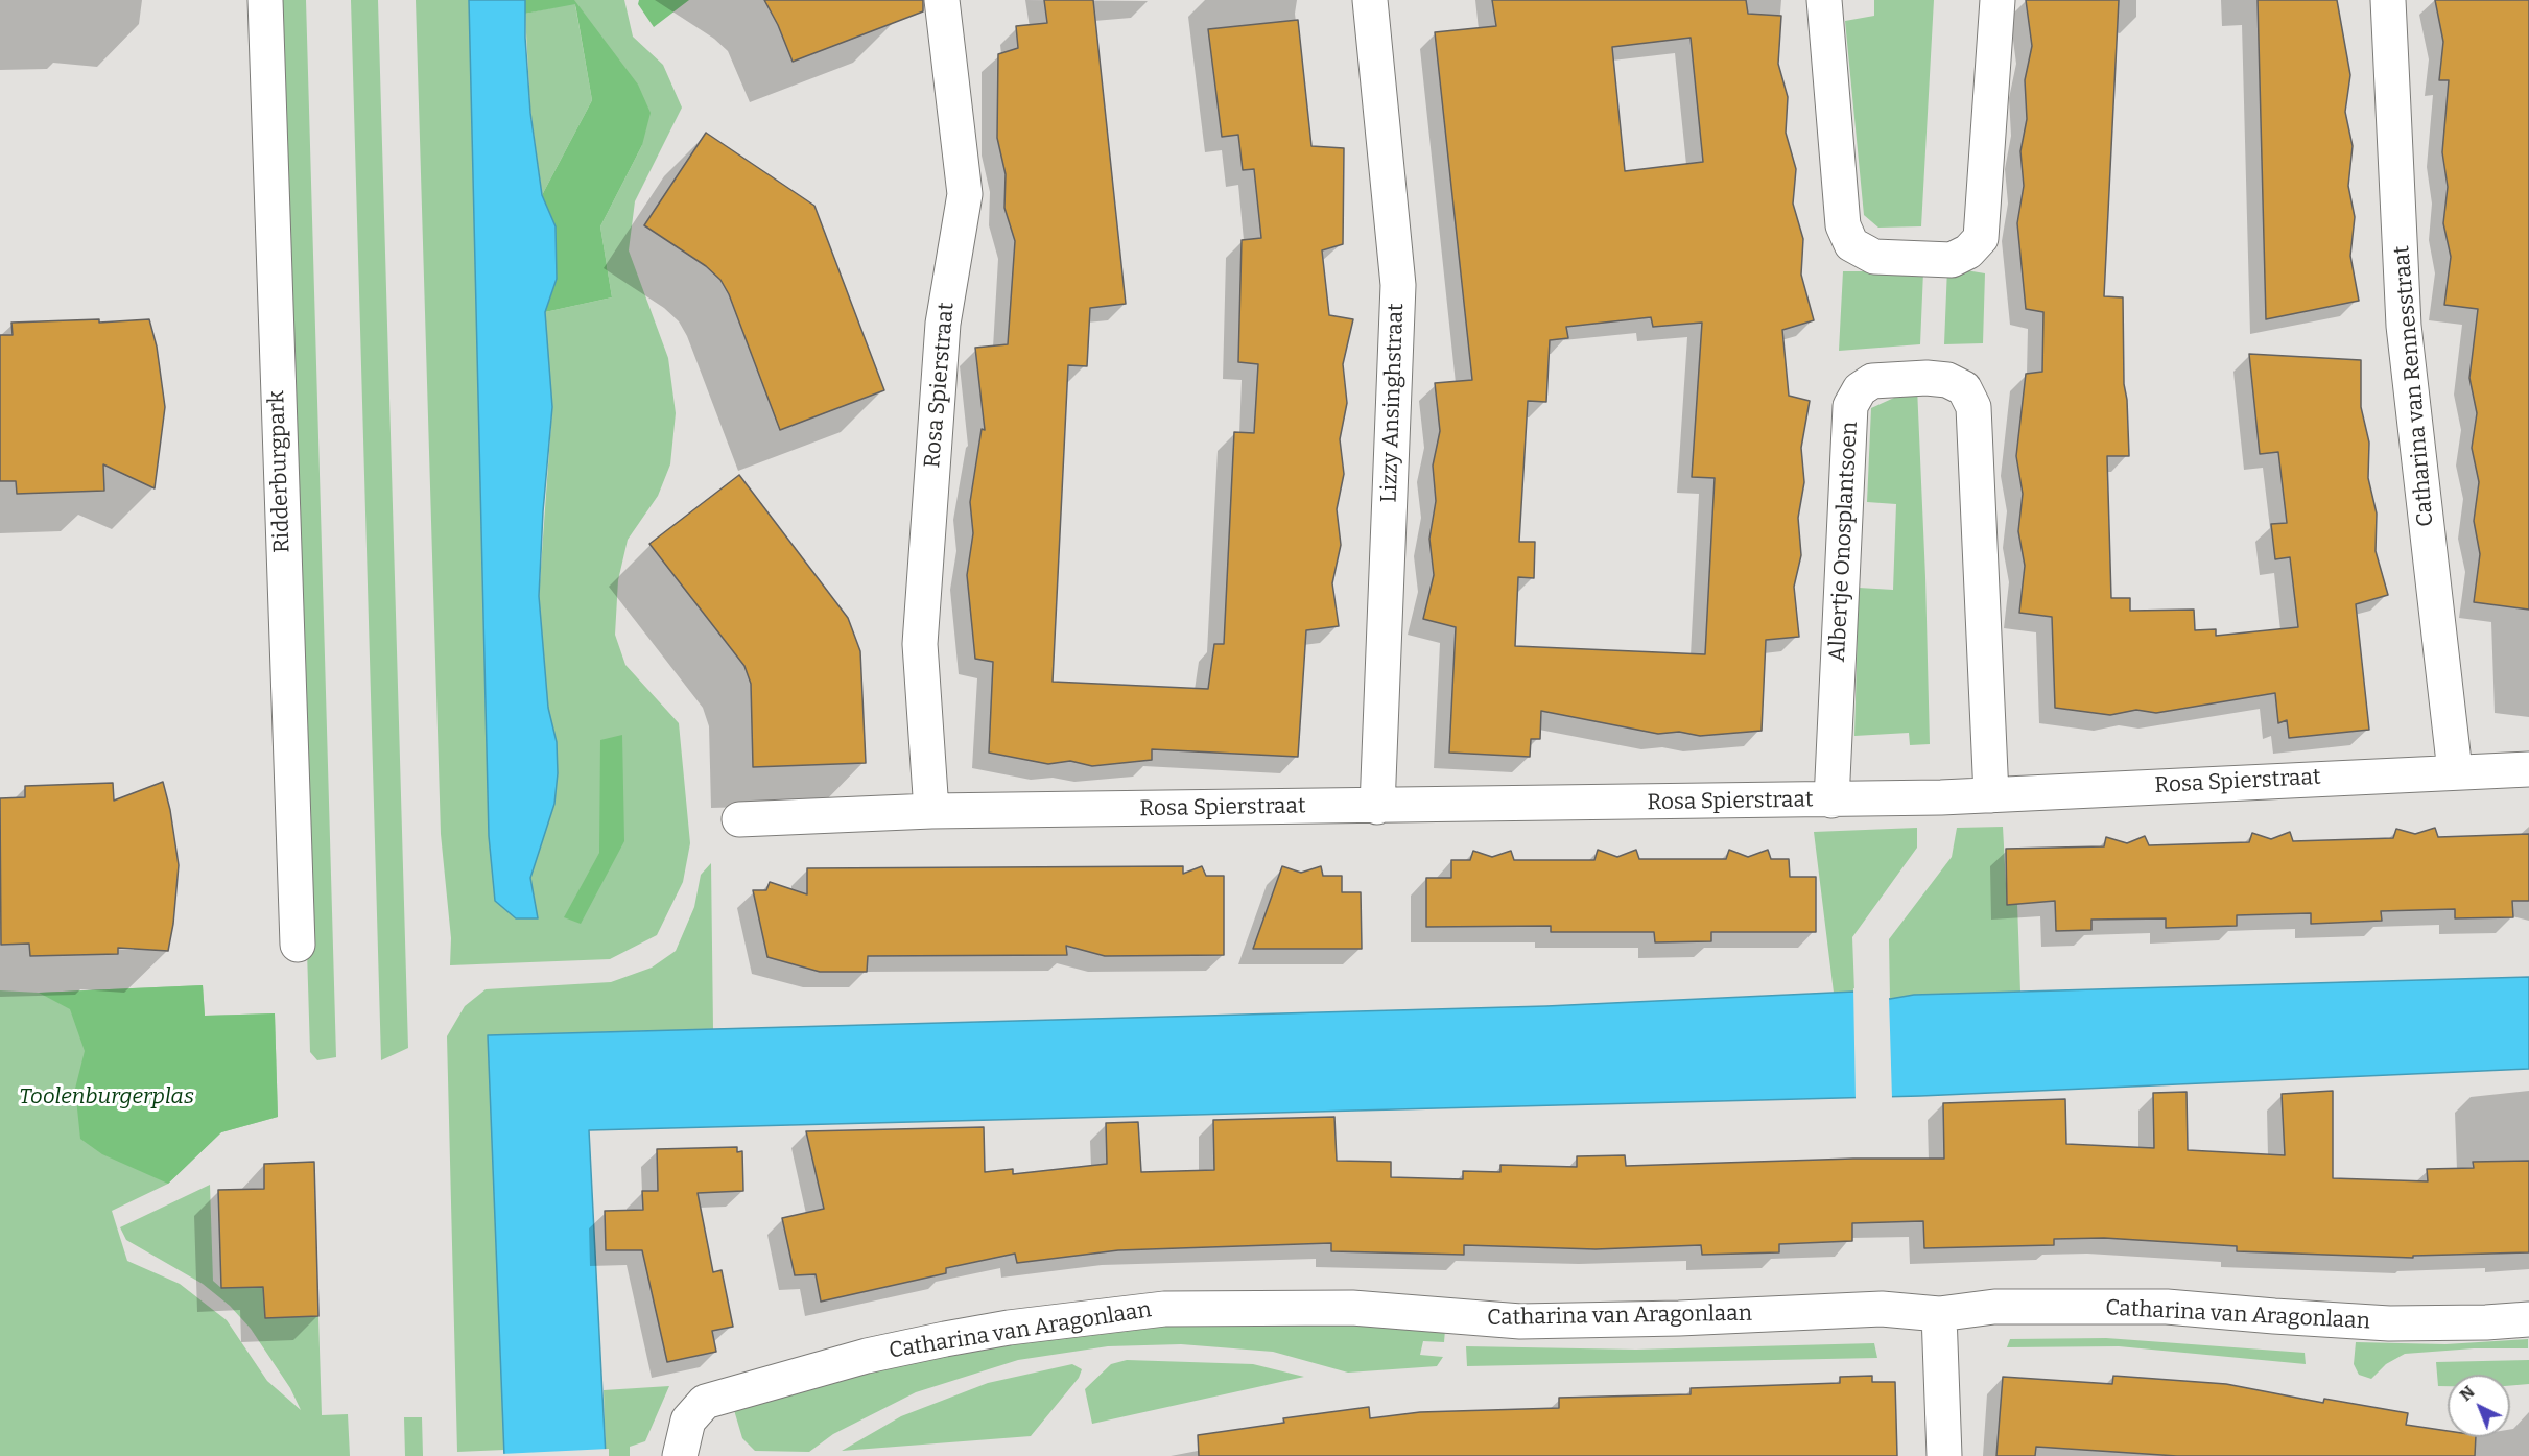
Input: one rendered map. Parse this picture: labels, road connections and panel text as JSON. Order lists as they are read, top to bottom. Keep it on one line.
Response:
{"streets":{"street":["Rosa Spierstraat","Catharina van Rennesstraat","Lizzy Ansinghstraat","Ridderburgpark","Albertje Onosplantsoen","Catharina van Aragonlaan"]},"crossings":[["Rosa Spierstraat","Catharina van Rennesstraat"],["Rosa Spierstraat","Lizzy Ansinghstraat"],["Rosa Spierstraat","Albertje Onosplantsoen"]],"parks":["Toolenburgerplas"],"north":"top left"}
